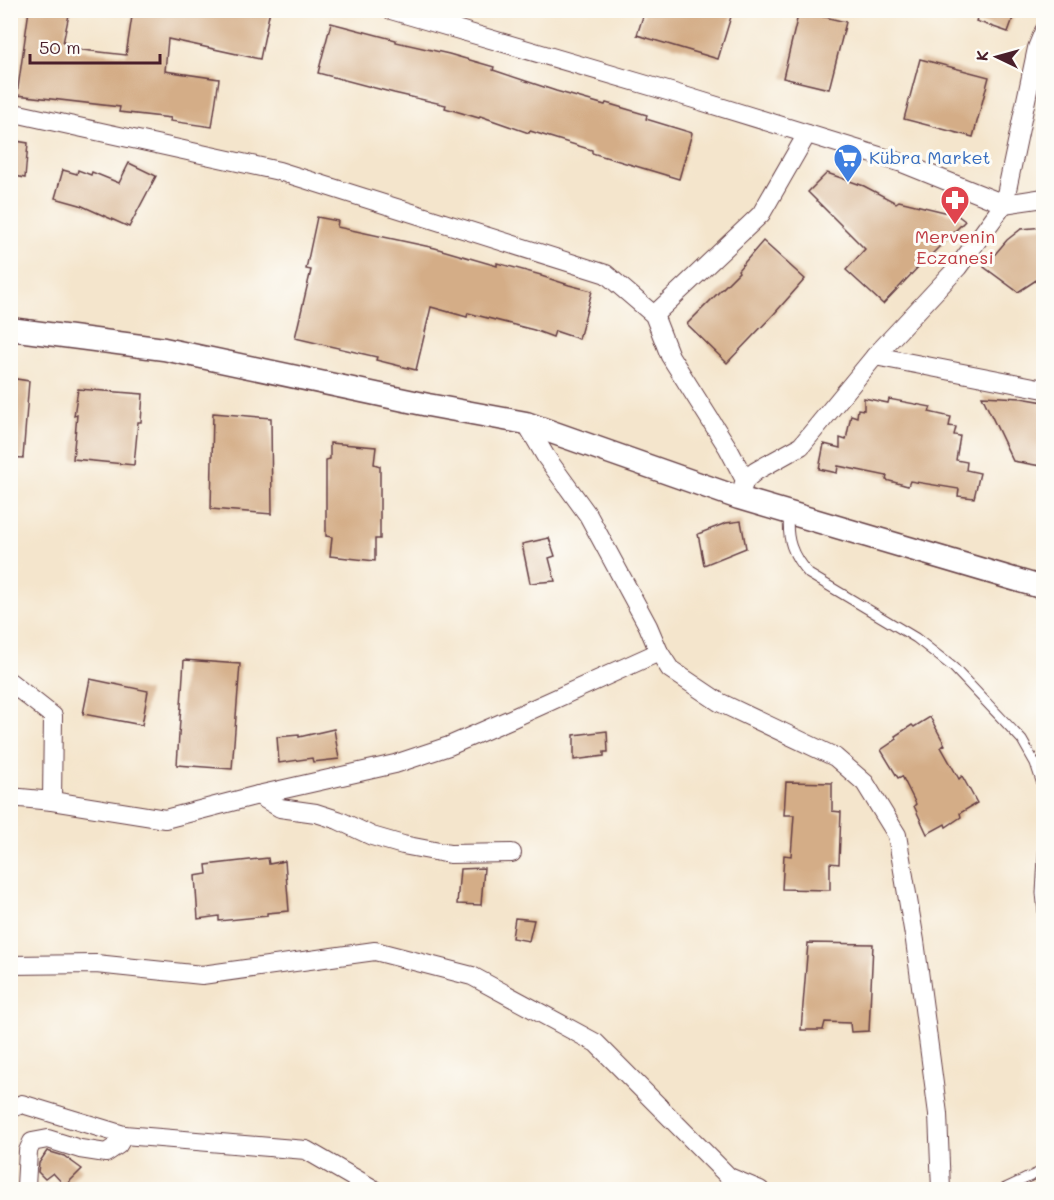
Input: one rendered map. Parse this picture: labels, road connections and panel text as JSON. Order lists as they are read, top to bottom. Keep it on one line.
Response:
{"places":{"supermarket":["Kübra Market"],"pharmacy":["Mervenin Eczanesi"]},"scale_bar":"50 m","north":"left"}
